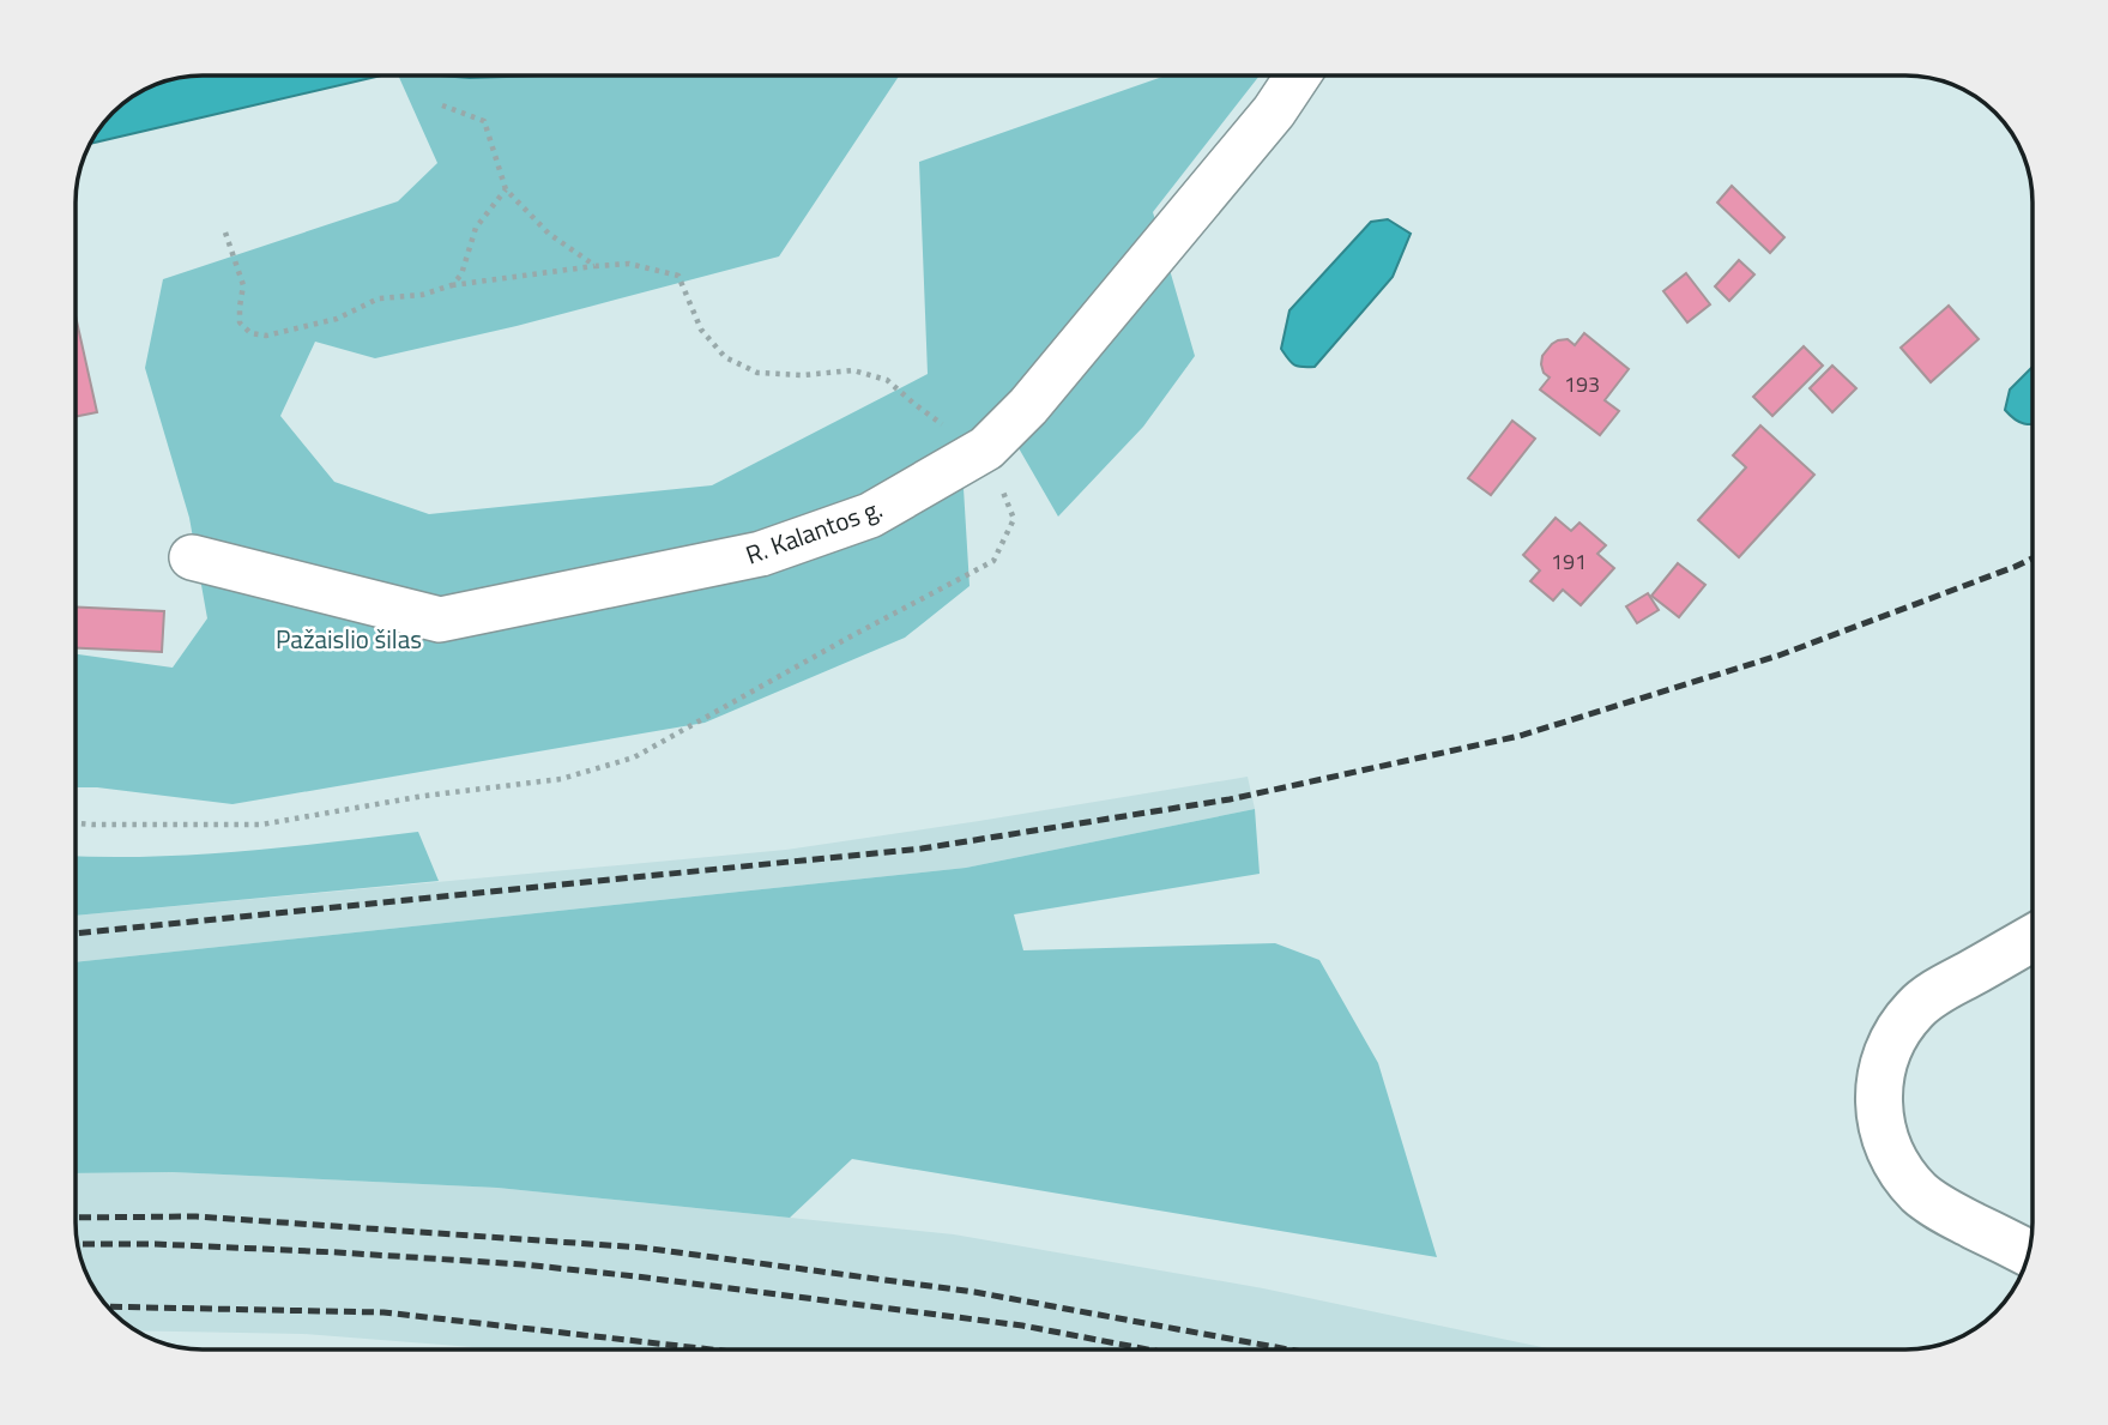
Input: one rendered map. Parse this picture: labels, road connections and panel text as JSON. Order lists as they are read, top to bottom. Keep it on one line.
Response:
{"streets":{"street":["R. Kalantos g."]},"parks":["Pažaislio šilas"],"house_numbers":["193","191"]}
